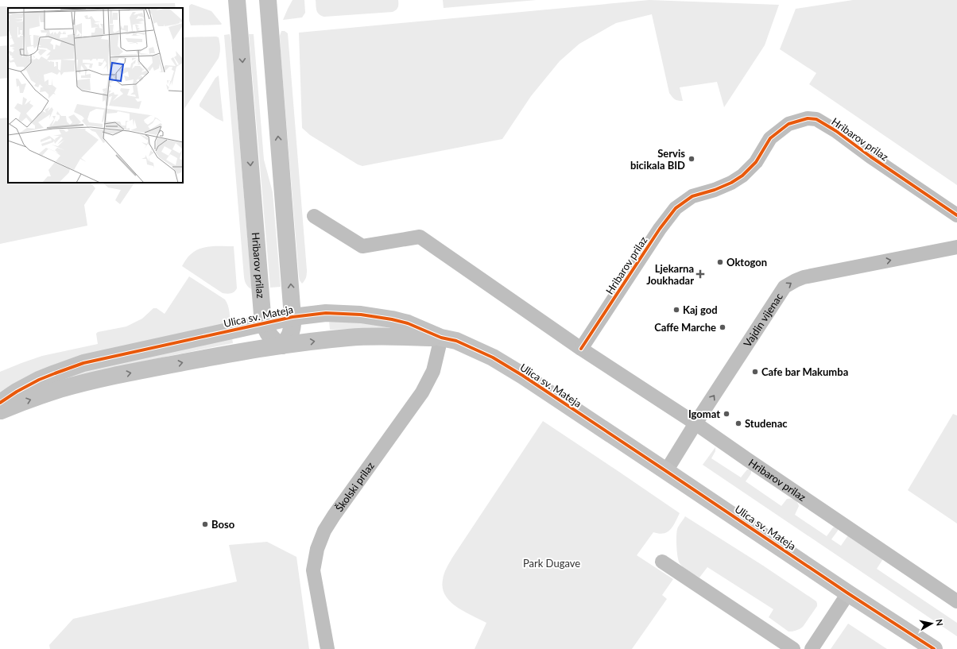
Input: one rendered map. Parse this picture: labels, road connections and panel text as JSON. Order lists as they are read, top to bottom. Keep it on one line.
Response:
{"streets":{"street":["Hribarov prilaz","Ulica sv. Mateja","Vajdin vijenac","Školski prilaz"]},"crossings":[["Hribarov prilaz","Ulica sv. Mateja"],["Hribarov prilaz","Vajdin vijenac"],["Ulica sv. Mateja","Vajdin vijenac"],["Ulica sv. Mateja","Školski prilaz"]],"one_way":["Vajdin vijenac"],"parks":["Park Dugave"],"places":{"other":["Servis bicikala BID","Oktogon","Kaj god","Caffe Marche","Cafe bar Makumba","Igomat","Studenac","Boso"],"health":["Ljekarna Joukhadar"]},"north":"right"}
